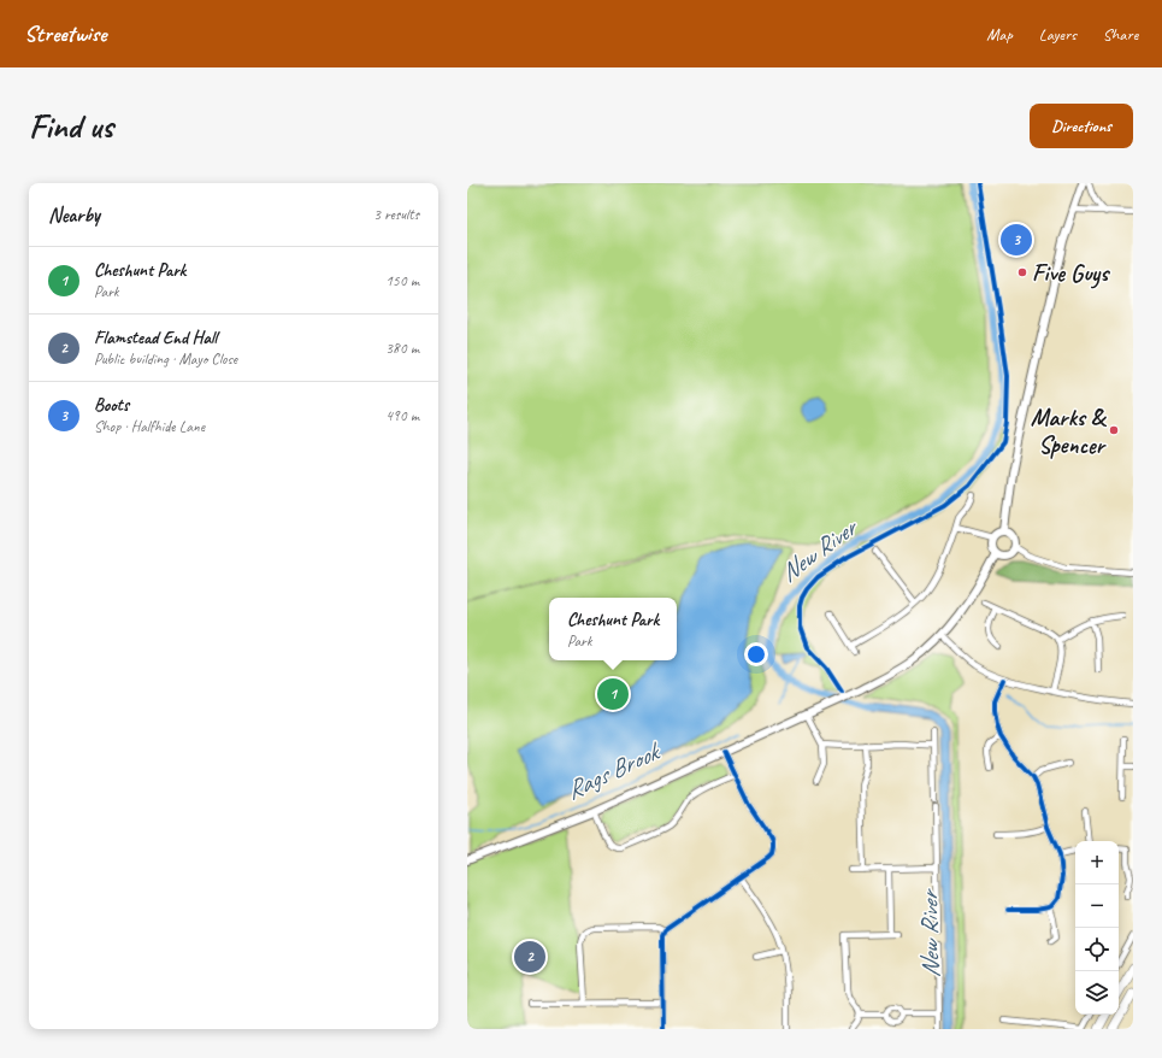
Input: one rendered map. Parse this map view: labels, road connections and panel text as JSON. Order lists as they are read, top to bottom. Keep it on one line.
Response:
{"water":["New River","Rags Brook"],"places":["Five Guys","Marks & Spencer"],"page":{"header":"Streetwise","nav":["Map","Layers","Share"],"buttons":"Directions","title":"Find us","heading":["Nearby","3 results"],"pins":["3","1","2"],"list":[{"mark":"1","name":"Cheshunt Park","note":"Park","value":"150 m"},{"mark":"2","name":"Flamstead End Hall","note":"Public building · Mayo Close","value":"380 m"},{"mark":"3","name":"Boots","note":"Shop · Halfhide Lane","value":"490 m"}],"popup":["Cheshunt Park","Park"],"map_buttons":["+","−"]}}
